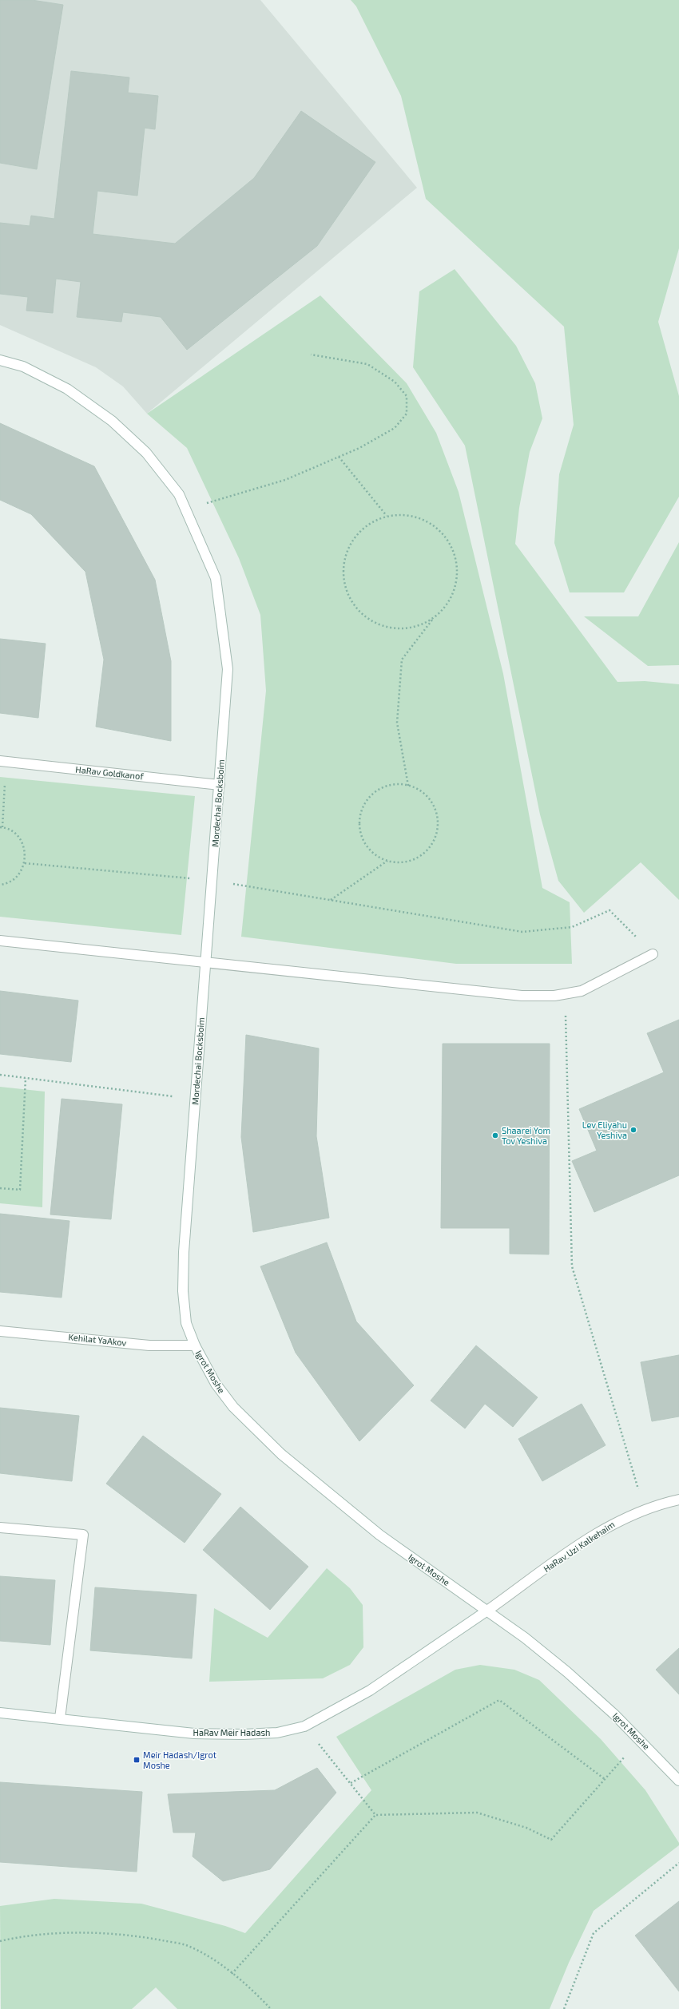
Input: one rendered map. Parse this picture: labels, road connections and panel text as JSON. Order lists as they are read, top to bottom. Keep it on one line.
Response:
{"streets":{"street":["HaRav Goldkanof","Mordechai Bocksboim","Kehilat YaAkov","Igrot Moshe","HaRav Uzi Kalkehaim","HaRav Meir Hadash"]},"crossings":[["HaRav Goldkanof","Mordechai Bocksboim"],["Mordechai Bocksboim","Kehilat YaAkov"],["Mordechai Bocksboim","Igrot Moshe"],["Kehilat YaAkov","Igrot Moshe"],["Igrot Moshe","HaRav Uzi Kalkehaim"],["Igrot Moshe","HaRav Meir Hadash"],["HaRav Uzi Kalkehaim","HaRav Meir Hadash"]],"places":{"other":["Lev Eliyahu Yeshiva","Shaarei Yom Tov Yeshiva"],"transit":["Meir Hadash/Igrot Moshe"]}}
